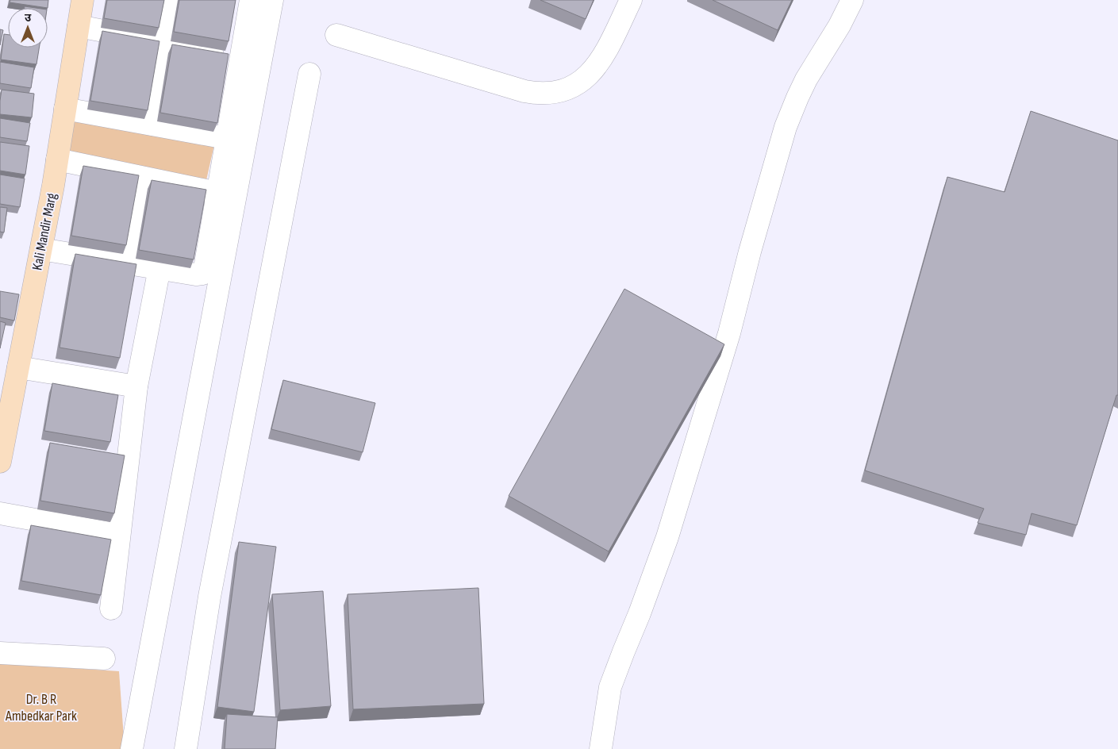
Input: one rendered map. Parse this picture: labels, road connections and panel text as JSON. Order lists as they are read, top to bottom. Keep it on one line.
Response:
{"streets":{"street":["Kali Mandir Marg"]},"parks":["Dr. B R Ambedkar Park"],"north":"top"}
